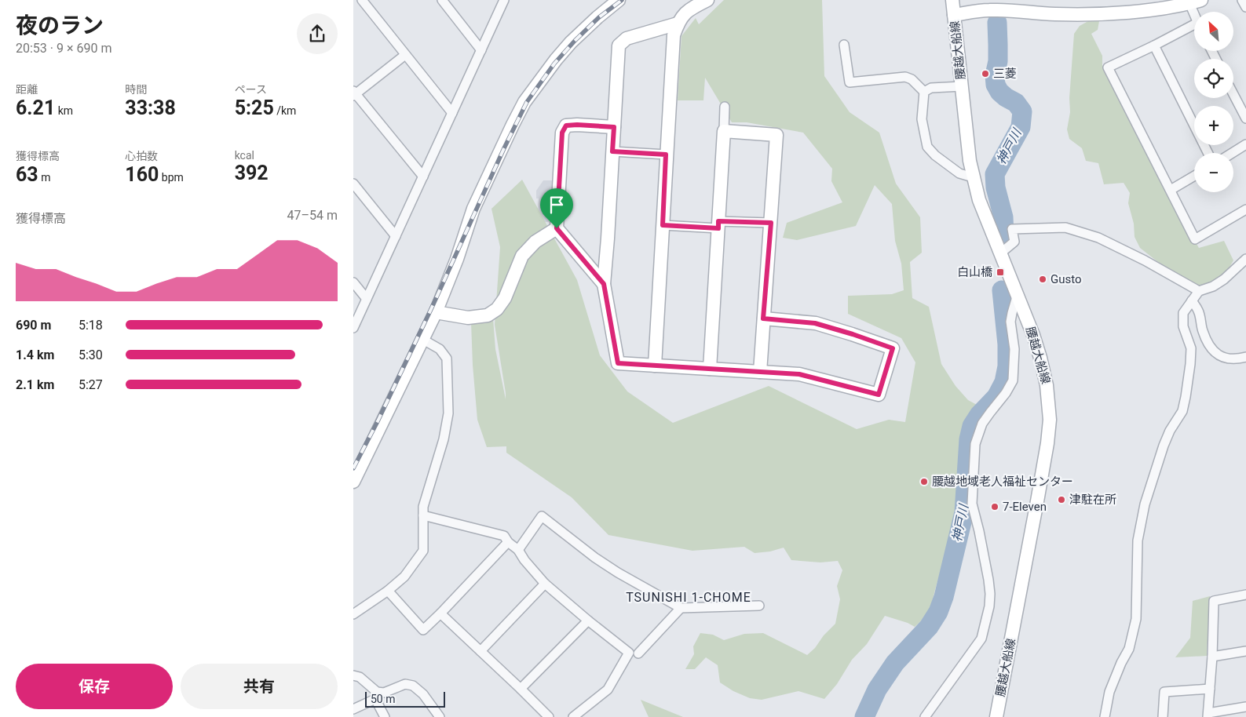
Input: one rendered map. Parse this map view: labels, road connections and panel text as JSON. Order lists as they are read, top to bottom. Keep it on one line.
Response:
{"streets":{"street":["腰越大船線"]},"districts":["TSUNISHI 1-CHOME"],"water":["神戸川"],"places":{"other":["三菱","Gusto","腰越地域老人福祉センター","津駐在所","7-Eleven"],"transit":["白山橋"]},"scale_bar":"50 m","north":"top left","page":{"heading":["夜のラン","20:53 · 9 × 690 m"],"map_buttons":["+","−"],"stats":[["距離","6.21 km"],["時間","33:38"],["ペース","5:25 /km"],["獲得標高","63 m"],["心拍数","160 bpm"],["kcal","392"]],"chart":["獲得標高","47–54 m"],"list":[{"name":"690 m","note":"5:18"},{"name":"1.4 km","note":"5:30"},{"name":"2.1 km","note":"5:27"}],"buttons":["保存","共有"],"scale":"50 m"}}
